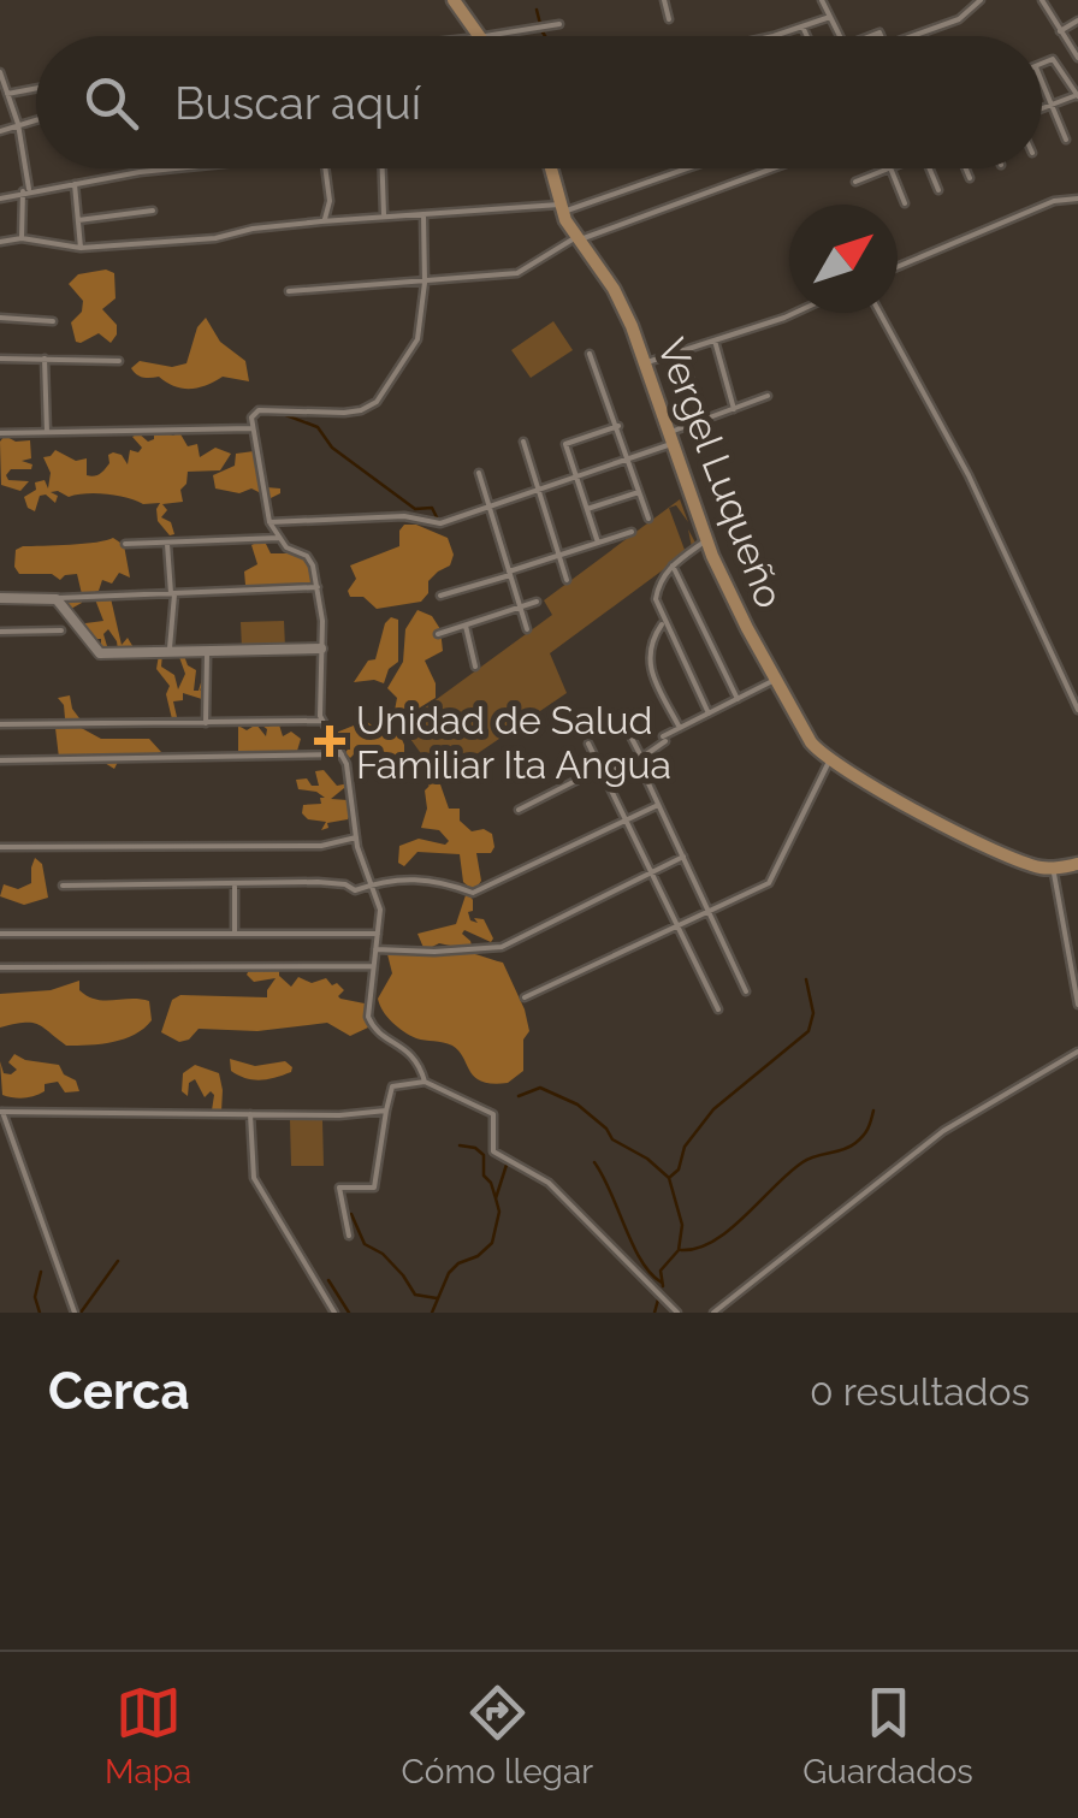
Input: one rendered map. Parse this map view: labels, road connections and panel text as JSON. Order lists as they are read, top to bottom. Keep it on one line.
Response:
{"streets":{"main road":["Vergel Luqueño"]},"places":{"health":["Unidad de Salud Familiar Ita Angua"]},"north":"top right","page":{"search":"Buscar aquí","heading":["Cerca","0 resultados"],"nav":["Mapa","Cómo llegar","Guardados"]}}
